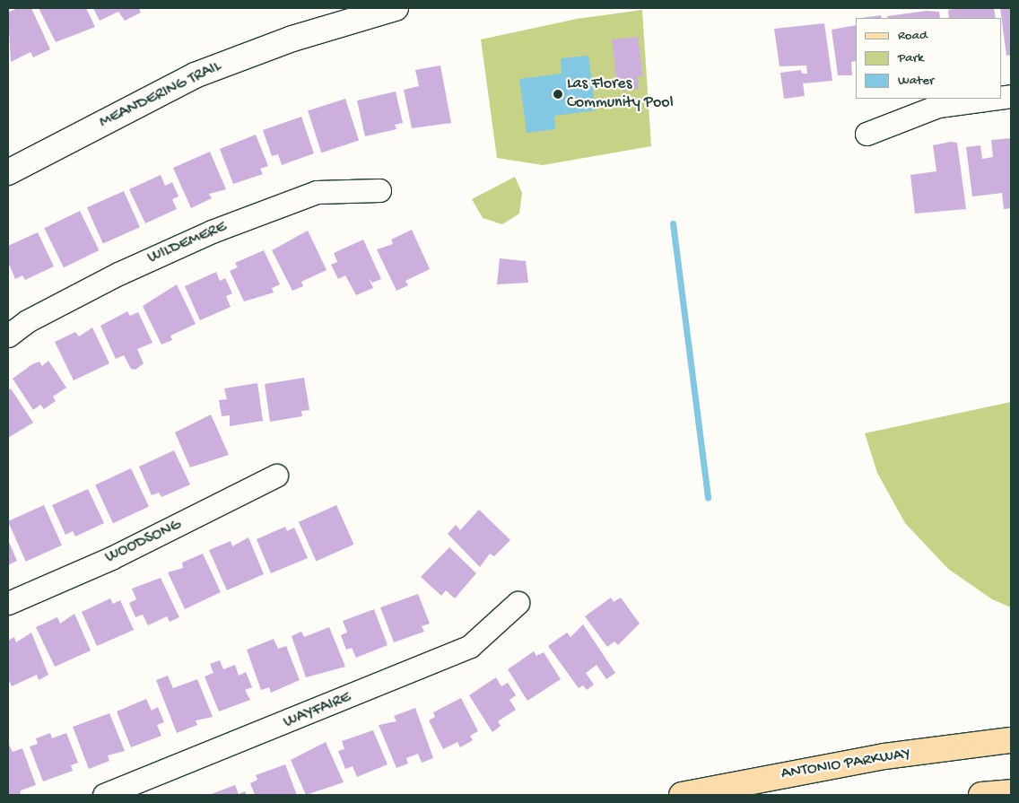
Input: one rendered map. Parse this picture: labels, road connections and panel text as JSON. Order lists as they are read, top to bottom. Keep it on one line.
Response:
{"streets":{"main road":["ANTONIO PARKWAY"],"street":["MEANDERING TRAIL","WILDEMERE","WOODSONG","WAYFAIRE"]},"places":["Las Flores Community Pool"],"legend":["Road","Park","Water"]}
